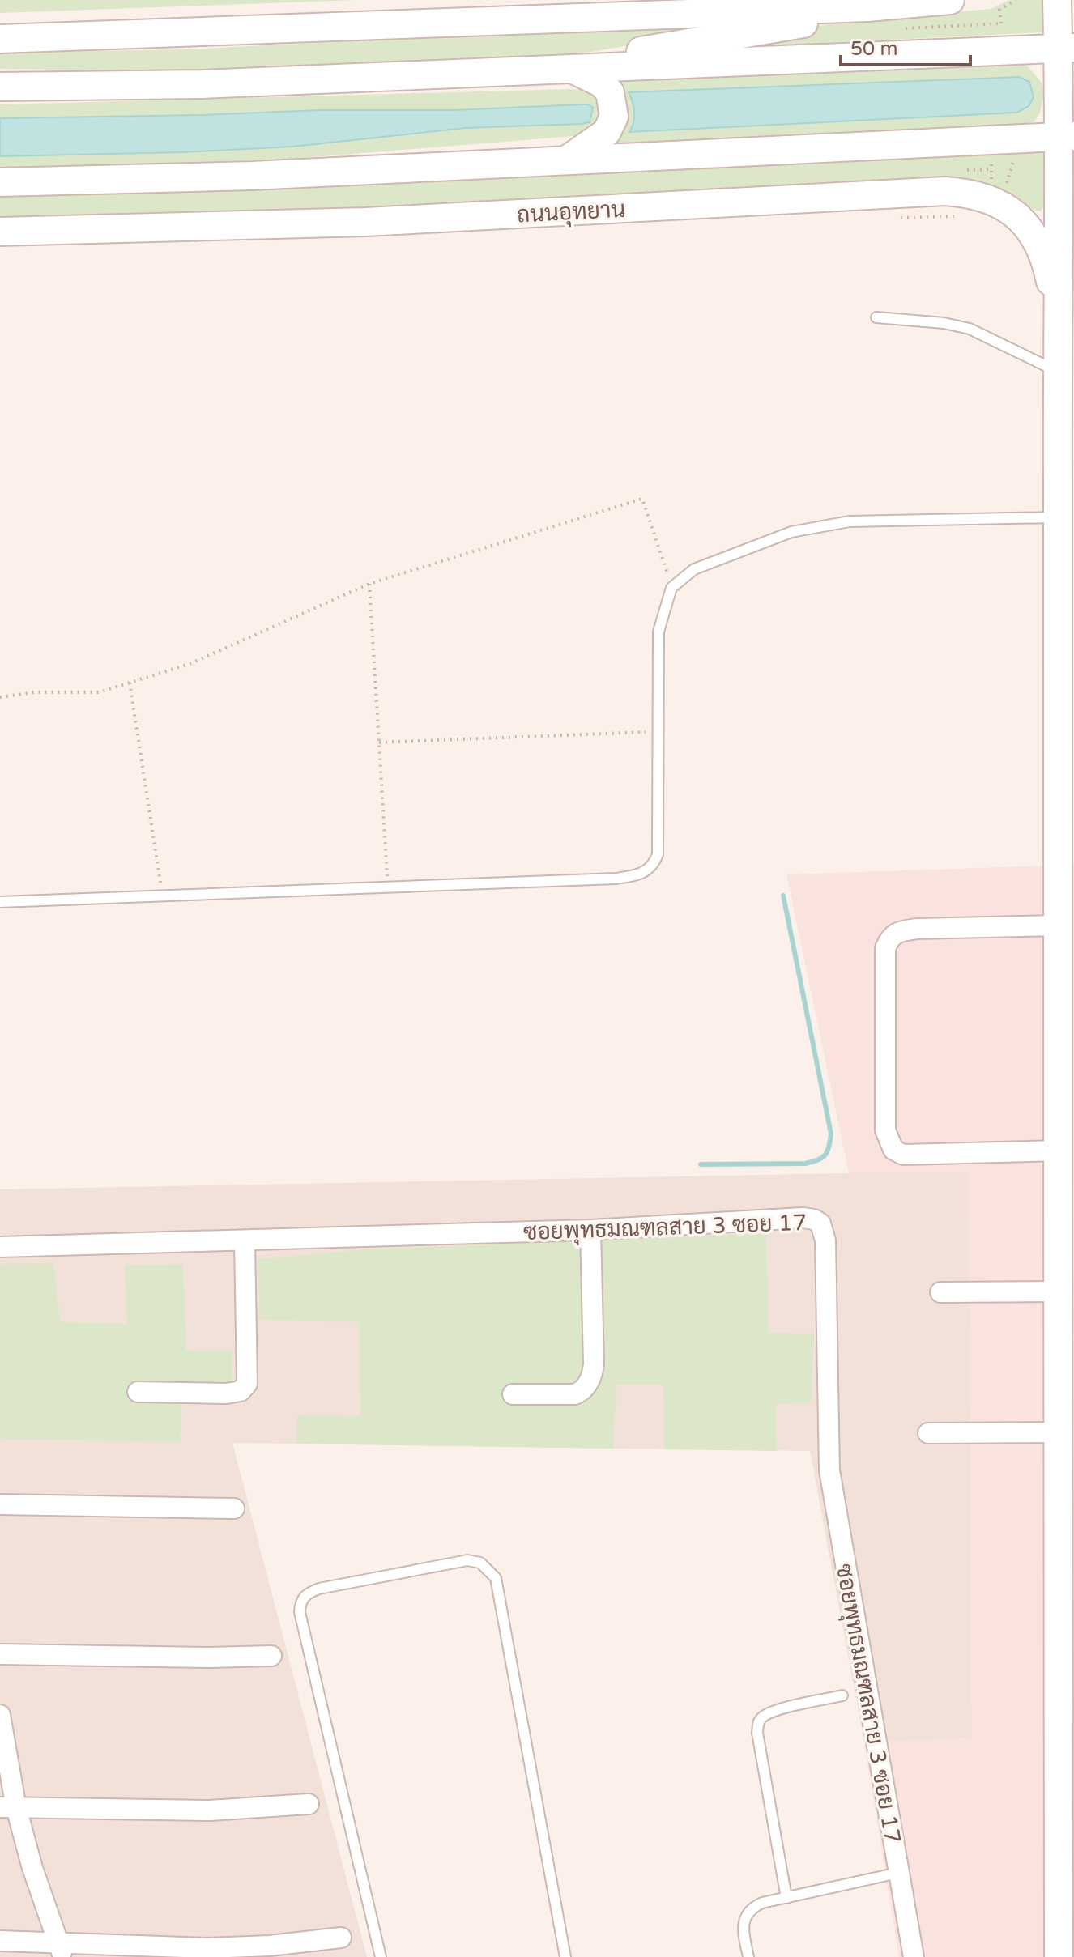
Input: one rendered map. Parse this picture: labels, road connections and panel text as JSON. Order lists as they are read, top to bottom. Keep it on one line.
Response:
{"streets":{"main road":["ถนนอุทยาน"],"street":["ซอยพุทธมณฑลสาย 3 ซอย 17"]},"scale_bar":"50 m"}
